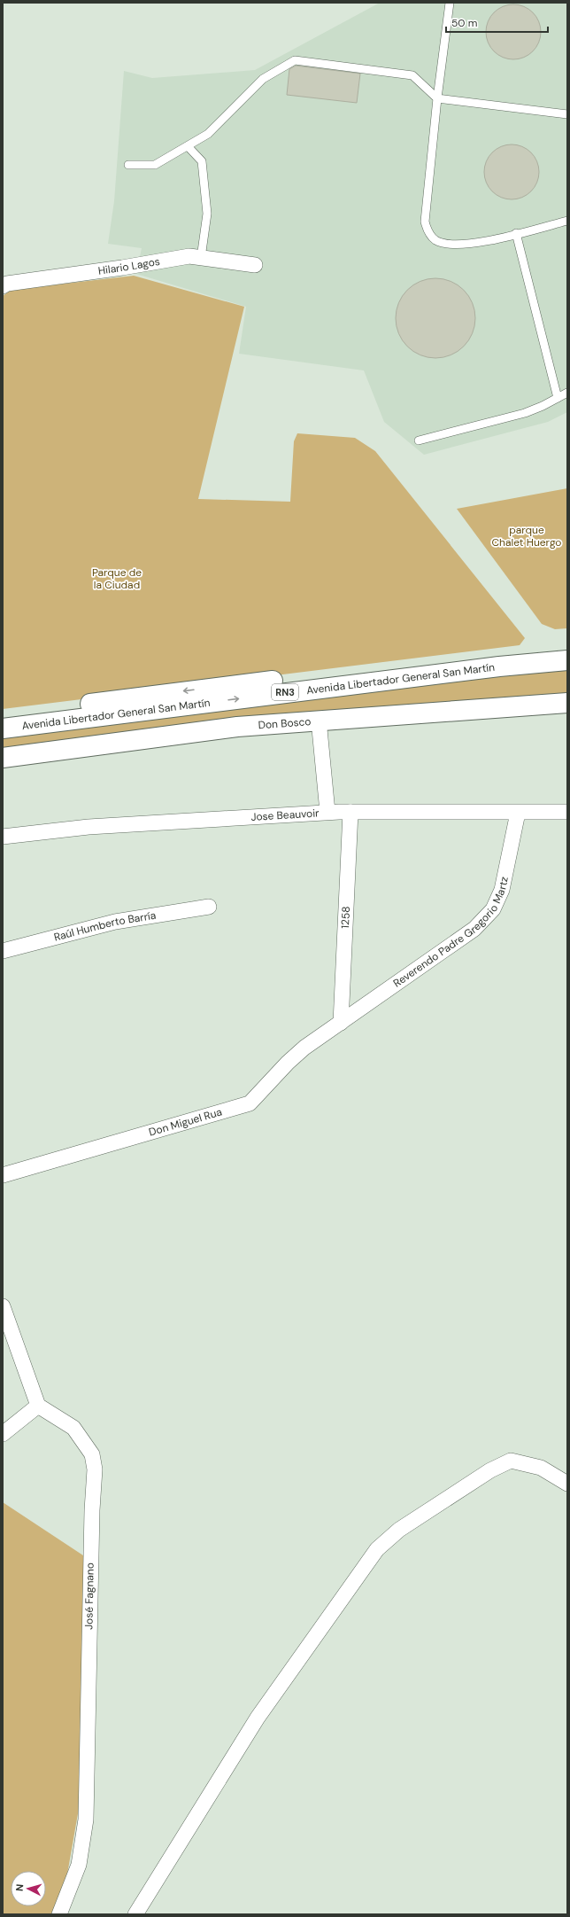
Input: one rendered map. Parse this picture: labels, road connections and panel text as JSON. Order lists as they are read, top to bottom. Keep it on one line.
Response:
{"streets":{"main road":["Avenida Libertador General San Martín","RN3","Don Bosco"],"street":["Hilario Lagos","Jose Beauvoir","1258","Raúl Humberto Barría","Reverendo Padre Gregorio Martz","Don Miguel Rua","José Fagnano"]},"crossings":[["Jose Beauvoir","1258"],["Jose Beauvoir","Reverendo Padre Gregorio Martz"],["1258","Reverendo Padre Gregorio Martz"],["1258","Don Miguel Rua"],["Reverendo Padre Gregorio Martz","Don Miguel Rua"]],"parks":["parque Chalet Huergo","Parque de la Ciudad"],"scale_bar":"50 m","north":"left"}
